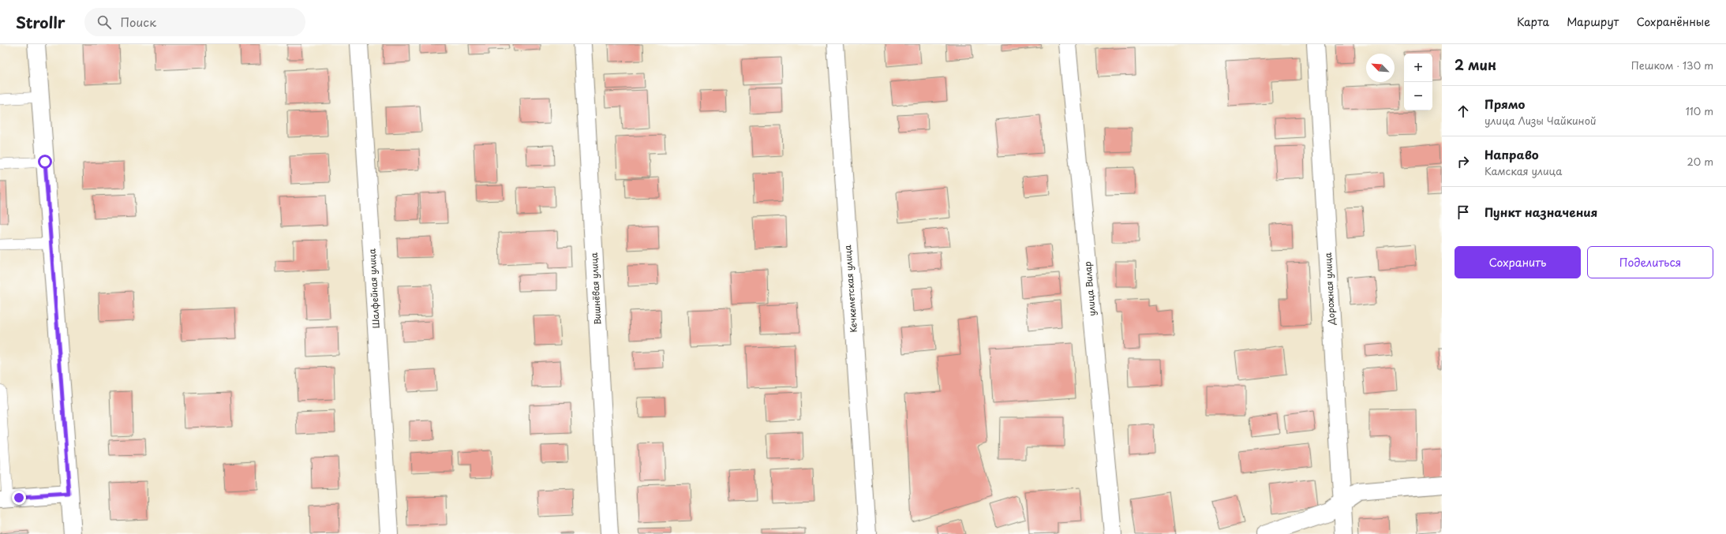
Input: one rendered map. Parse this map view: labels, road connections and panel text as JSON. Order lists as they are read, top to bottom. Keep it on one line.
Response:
{"streets":{"street":["Шалфейная улица","Вишнёвая улица","Кечкеметская улица","улица Вилар","Дорожная улица"]},"north":"top left","page":{"header":"Strollr","search":"Поиск","nav":["Карта","Маршрут","Сохранённые"],"heading":["2 мин","Пешком · 130 m"],"map_buttons":["+","−"],"list":[["Прямо","улица Лизы Чайкиной","110 m"],["Направо","Камская улица","20 m"],"Пункт назначения"],"buttons":["Сохранить","Поделиться"]}}
